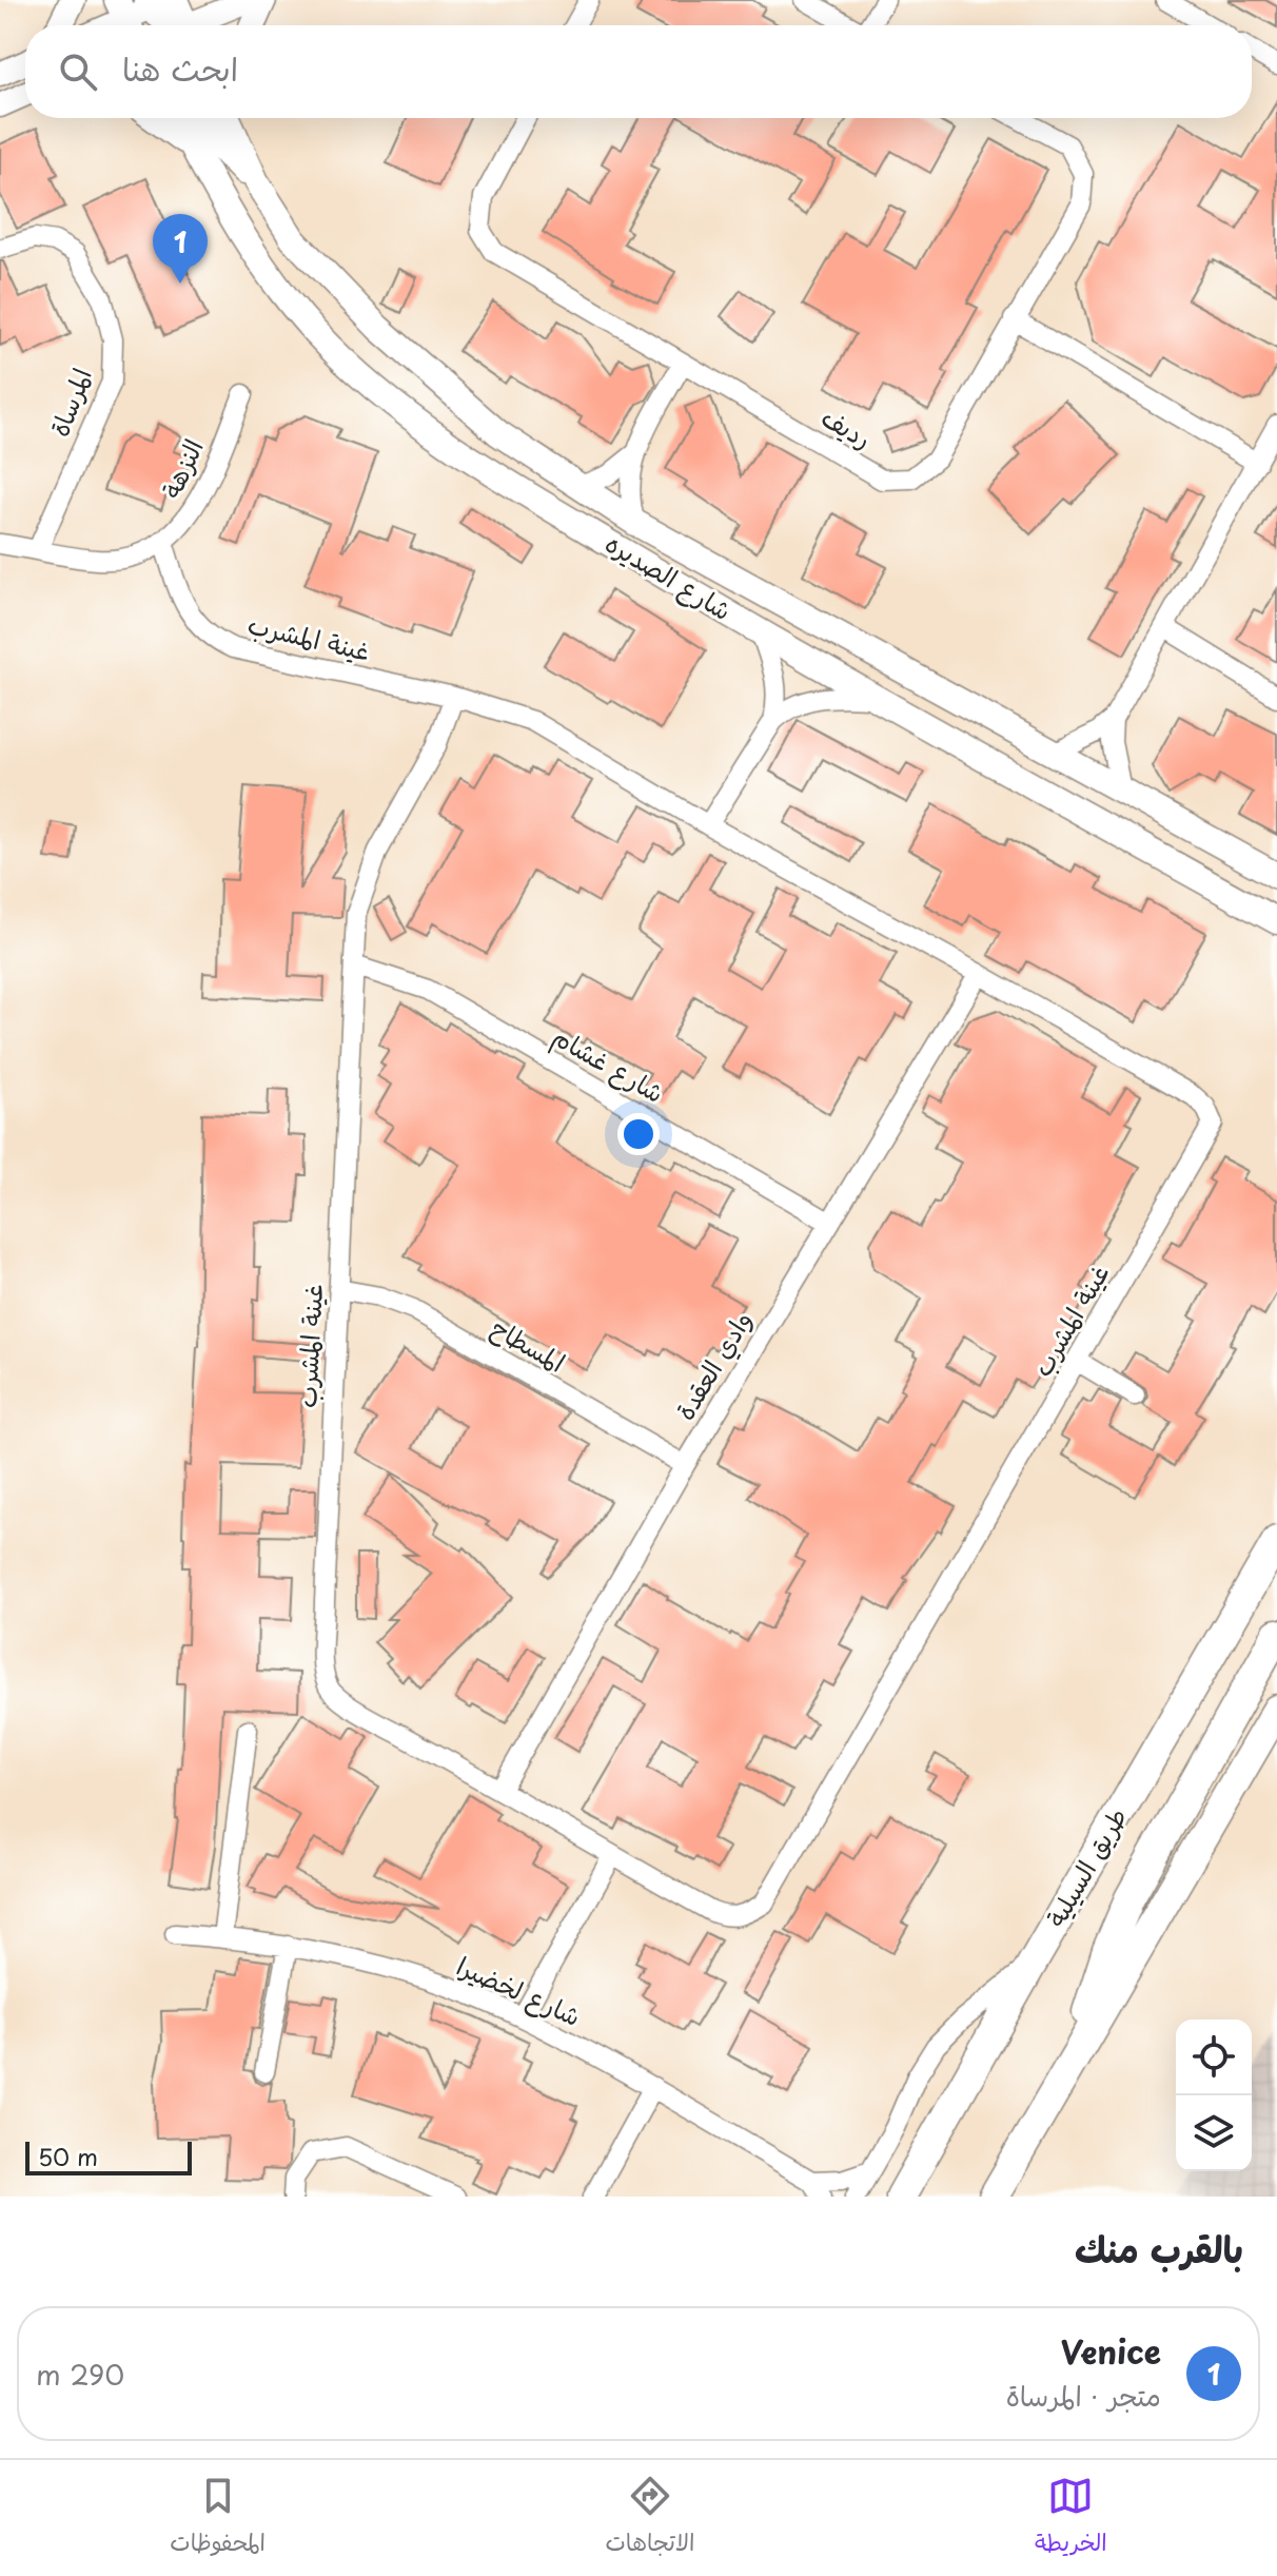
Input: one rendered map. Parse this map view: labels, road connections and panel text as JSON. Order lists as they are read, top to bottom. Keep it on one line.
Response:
{"streets":{"main road":["شارع الصديره","طريق السيلية"],"street":["المرساة","رديف","النزهة","غينة المشرب","شارع غشام","المسطاح","وادي العقدة","شارع لخضيرا"]},"crossings":[["المرساة","النزهة"],["النزهة","غينة المشرب"],["غينة المشرب","شارع غشام"],["غينة المشرب","المسطاح"],["غينة المشرب","وادي العقدة"],["شارع غشام","وادي العقدة"],["المسطاح","وادي العقدة"]],"scale_bar":"50 m","page":{"search":"ابحث هنا","pins":"1","scale":"50 m","heading":"بالقرب منك","list":[{"mark":"1","name":"Venice","note":"متجر · المرساة","value":"290 m"}],"nav":["الخريطة","الاتجاهات","المحفوظات"]}}
